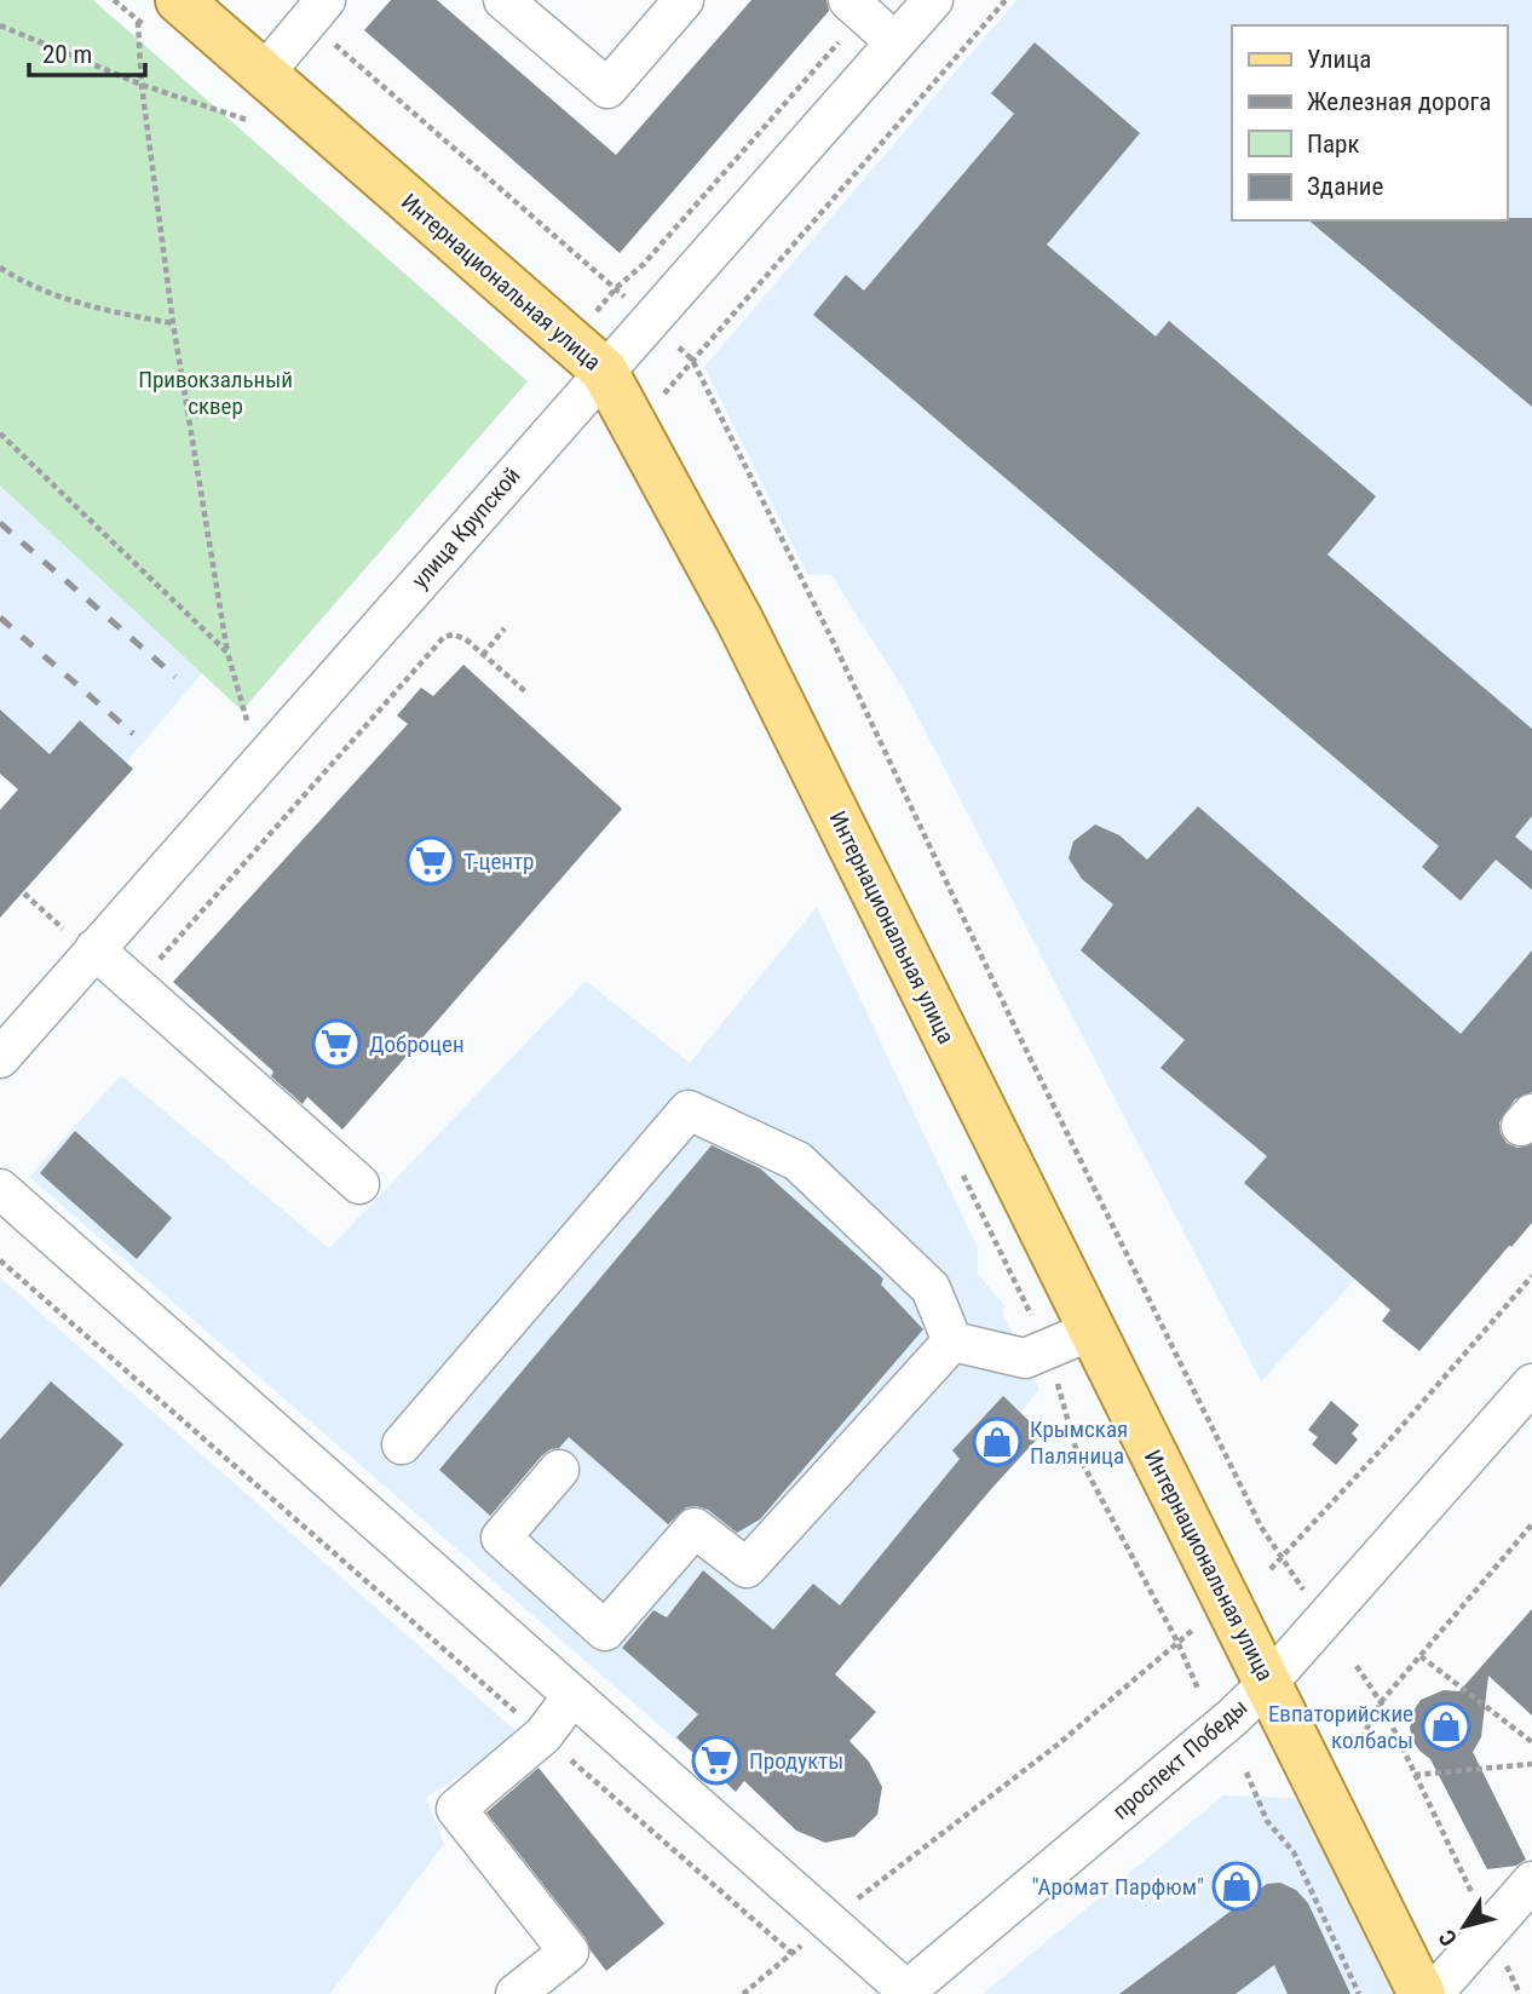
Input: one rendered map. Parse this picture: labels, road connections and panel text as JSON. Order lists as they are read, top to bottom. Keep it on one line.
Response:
{"streets":{"main road":["Интернациональная улица"],"street":["улица Крупской","проспект Победы"]},"crossings":[["Интернациональная улица","улица Крупской"],["Интернациональная улица","проспект Победы"]],"parks":["Привокзальный сквер"],"places":{"supermarket":["Т-центр","Доброцен","Продукты"],"shop":["Крымская Паляница","Евпаторийские колбасы","\"Аромат Парфюм\""]},"legend":["Улица","Железная дорога","Парк","Здание"],"scale_bar":"20 m","north":"bottom left"}
